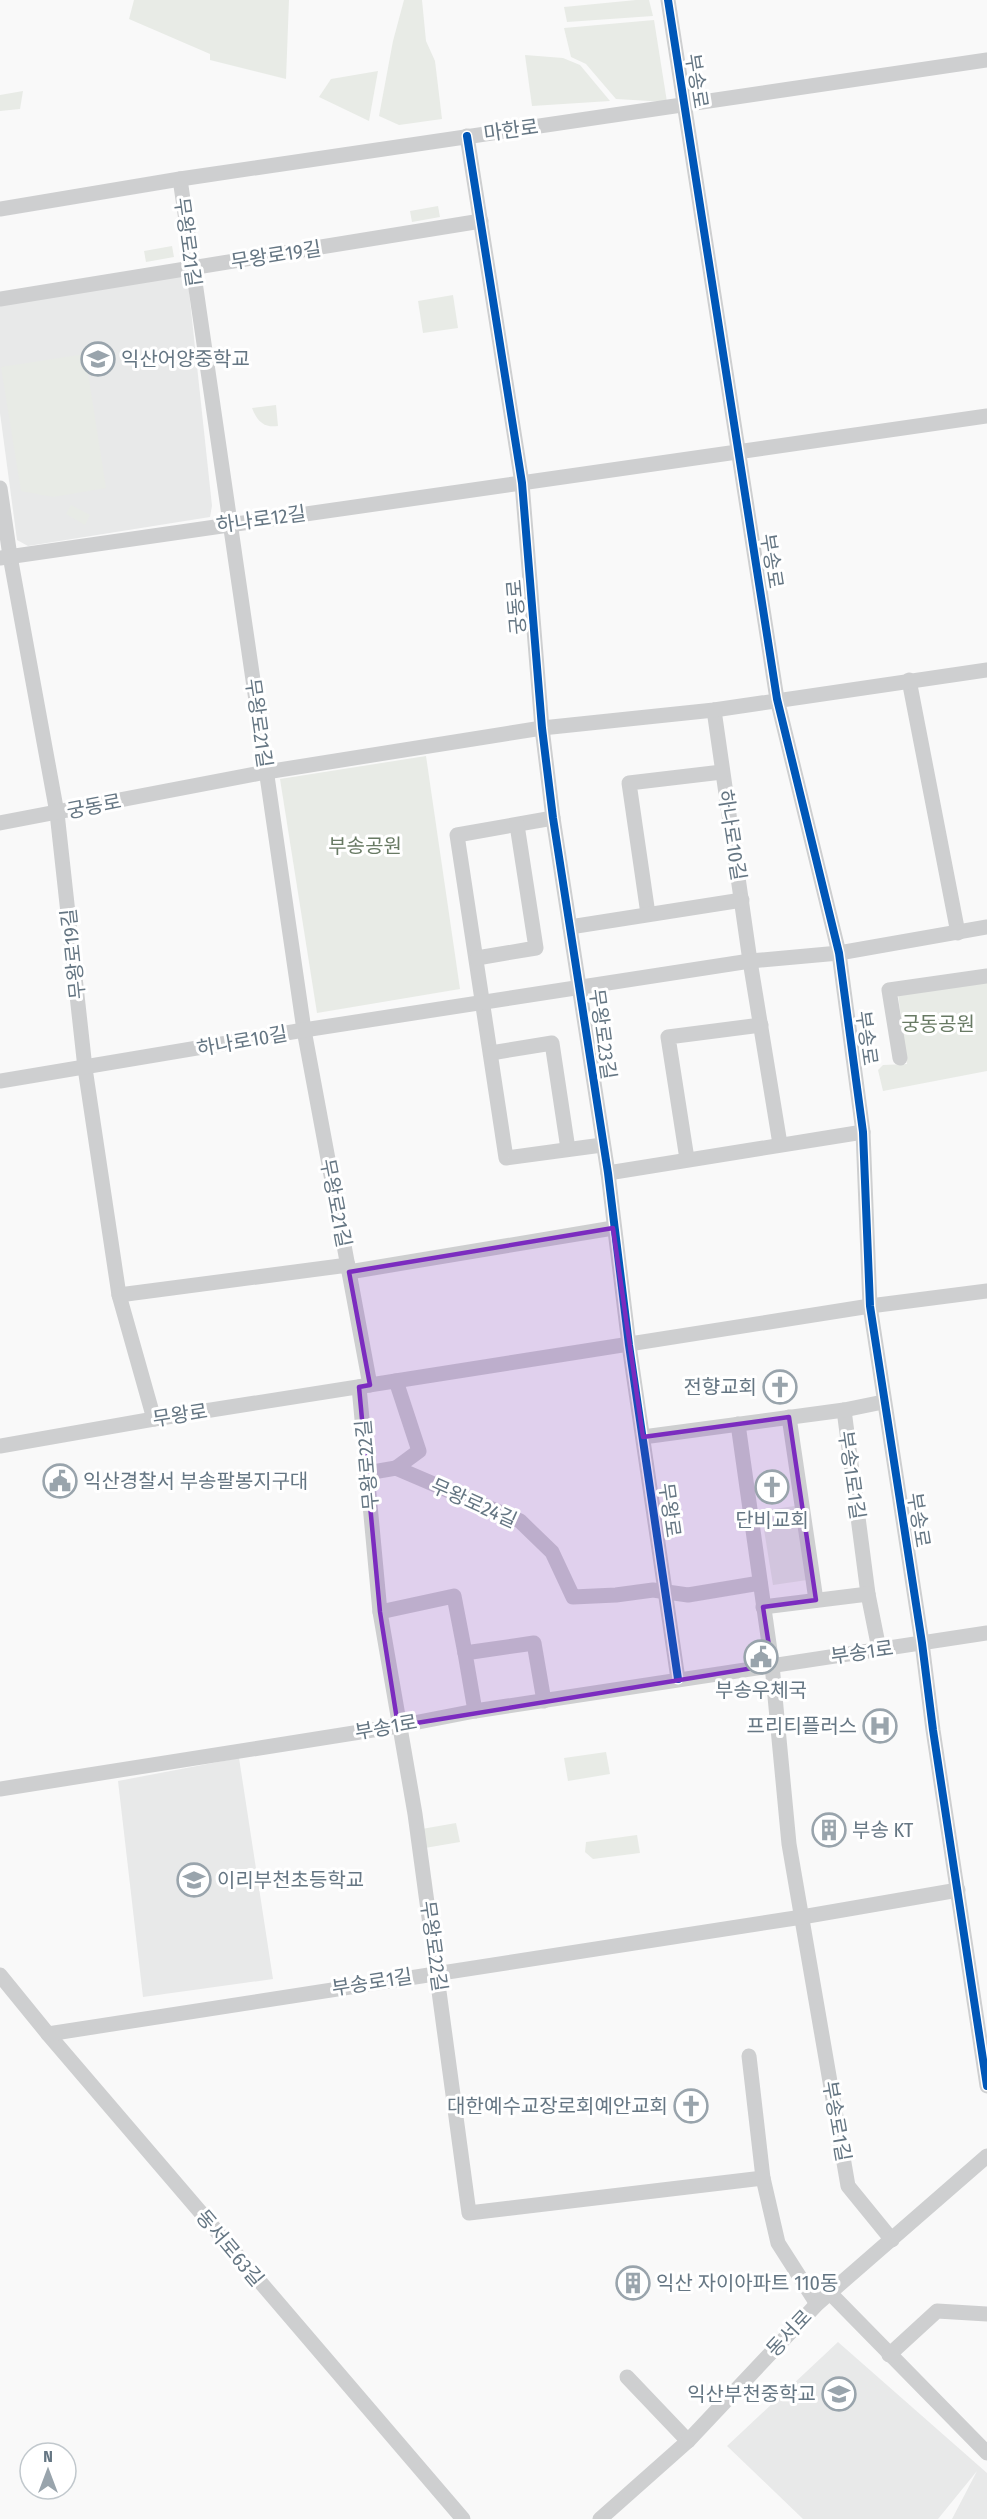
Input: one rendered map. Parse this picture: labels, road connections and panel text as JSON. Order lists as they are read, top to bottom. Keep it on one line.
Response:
{"streets":{"street":["부송로","마한로","무왕로21길","무왕로19길","하나로12길","궁동로","하나로10길","무왕로23길","무왕로","무왕로22길","부송1로1길","무왕로24길","부송1로","부송로1길","동서로63길","동서로"]},"crossings":[["부송로","마한로"],["부송로","하나로12길"],["부송로","궁동로"],["부송로","하나로10길"],["부송로","무왕로"],["부송로","부송1로"],["부송로","부송로1길"],["마한로","무왕로21길"],["마한로","궁동로"],["무왕로21길","무왕로19길"],["무왕로21길","하나로12길"],["무왕로21길","궁동로"],["무왕로21길","하나로10길"],["무왕로21길","무왕로23길"],["무왕로21길","무왕로"],["무왕로21길","무왕로22길"],["무왕로19길","하나로12길"],["무왕로19길","궁동로"],["무왕로19길","하나로10길"],["무왕로19길","무왕로"],["하나로12길","궁동로"],["궁동로","하나로10길"],["궁동로","무왕로23길"],["하나로10길","무왕로23길"],["무왕로23길","무왕로"],["무왕로","무왕로22길"],["무왕로","부송1로1길"],["무왕로","무왕로24길"],["무왕로","부송1로"],["무왕로22길","부송1로"],["무왕로22길","부송로1길"],["부송1로1길","부송1로"],["부송1로","부송로1길"],["부송로1길","동서로63길"],["부송로1길","동서로"]],"parks":["부송공원","궁동공원"],"places":{"school or university":["익산어양중학교","이리부천초등학교","익산부천중학교"],"church":["전향교회","단비교회","대한예수교장로회예안교회"],"public building":["익산경찰서 부송팔봉지구대","부송우체국"],"hospital":["프리티플러스"],"building":["부송 KT","익산 자이아파트 110동"]},"north":"top"}
